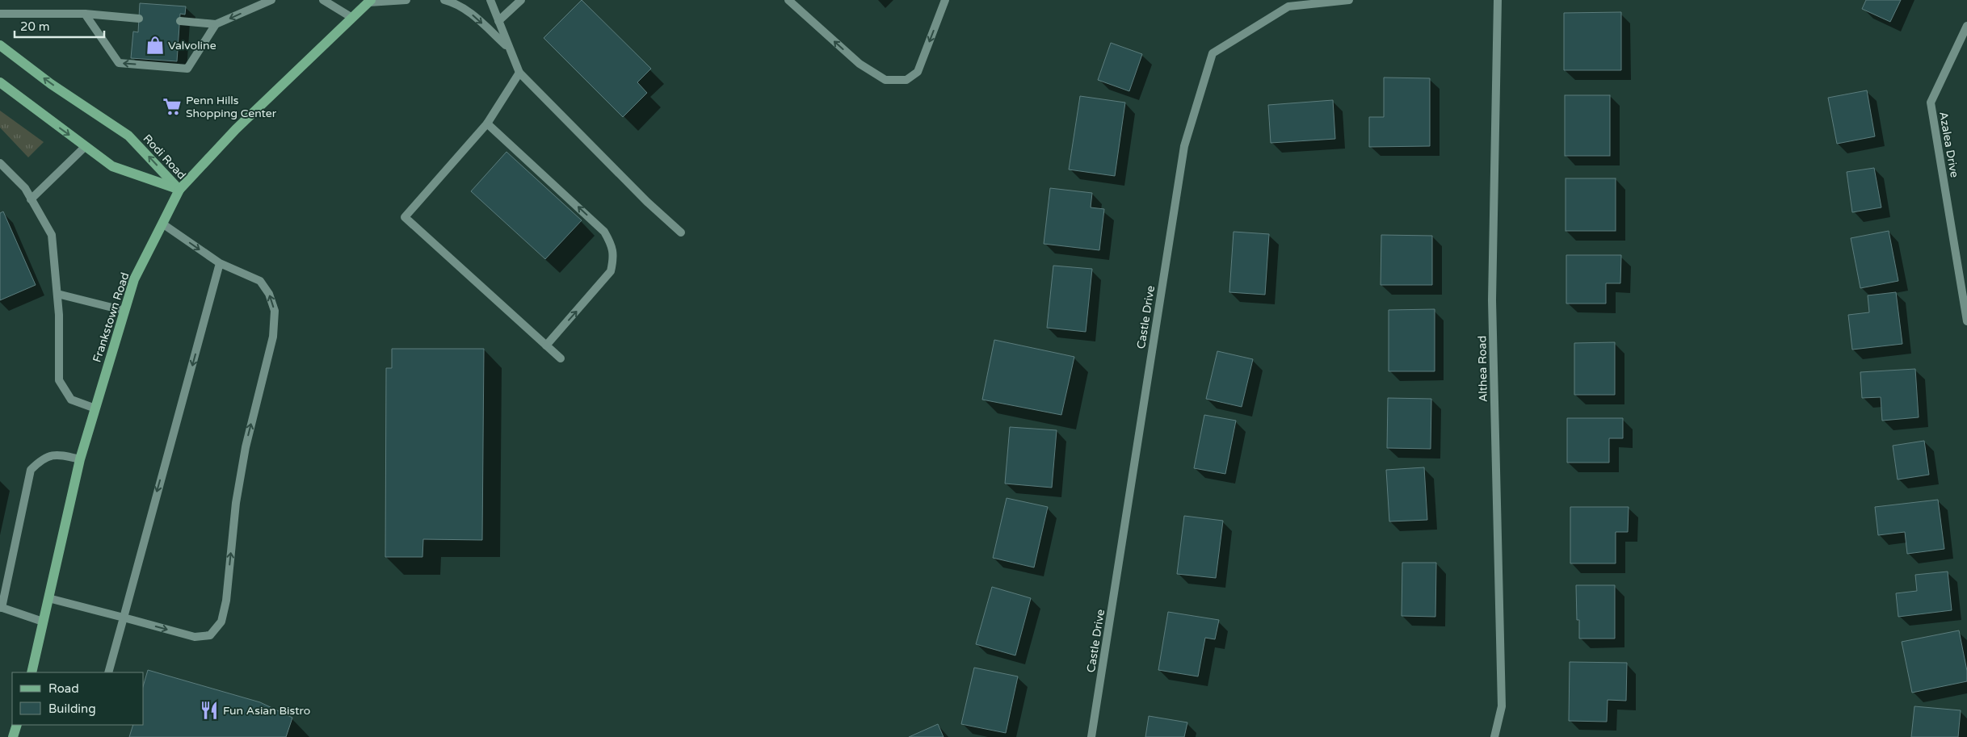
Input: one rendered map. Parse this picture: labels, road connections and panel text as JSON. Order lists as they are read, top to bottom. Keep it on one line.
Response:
{"streets":{"main road":["Rodi Road","Frankstown Road"],"street":["Azalea Drive","Castle Drive","Althea Road"]},"crossings":[["Rodi Road","Frankstown Road"]],"places":{"shop":["Valvoline"],"supermarket":["Penn Hills Shopping Center"],"restaurant":["Fun Asian Bistro"]},"legend":["Road","Building"],"scale_bar":"20 m"}
